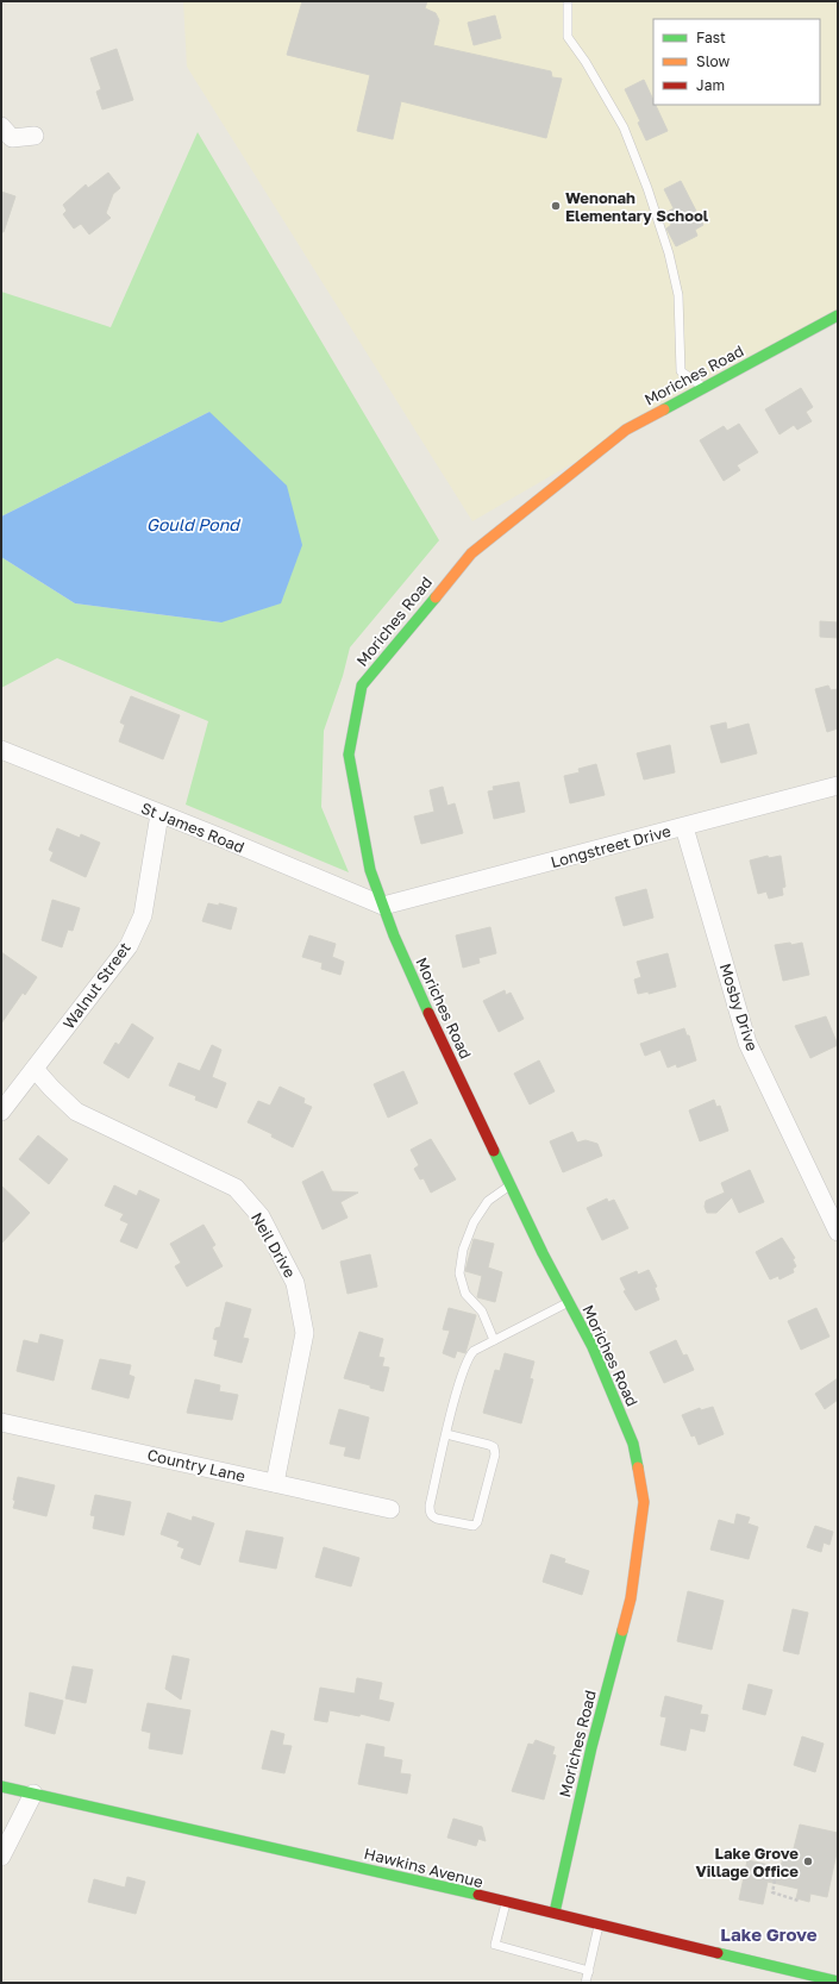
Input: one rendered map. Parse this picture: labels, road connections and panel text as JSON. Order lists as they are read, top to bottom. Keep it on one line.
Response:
{"streets":{"street":["Moriches Road","St James Road","Longstreet Drive","Walnut Street","Mosby Drive","Neil Drive","Country Lane","Hawkins Avenue"]},"crossings":[["Moriches Road","St James Road"],["Moriches Road","Longstreet Drive"],["Moriches Road","Hawkins Avenue"],["St James Road","Longstreet Drive"],["St James Road","Walnut Street"],["Longstreet Drive","Mosby Drive"],["Walnut Street","Neil Drive"],["Neil Drive","Country Lane"]],"districts":["Lake Grove"],"water":["Gould Pond"],"places":["Wenonah Elementary School","Lake Grove Village Office"],"legend":["Fast","Slow","Jam"]}
